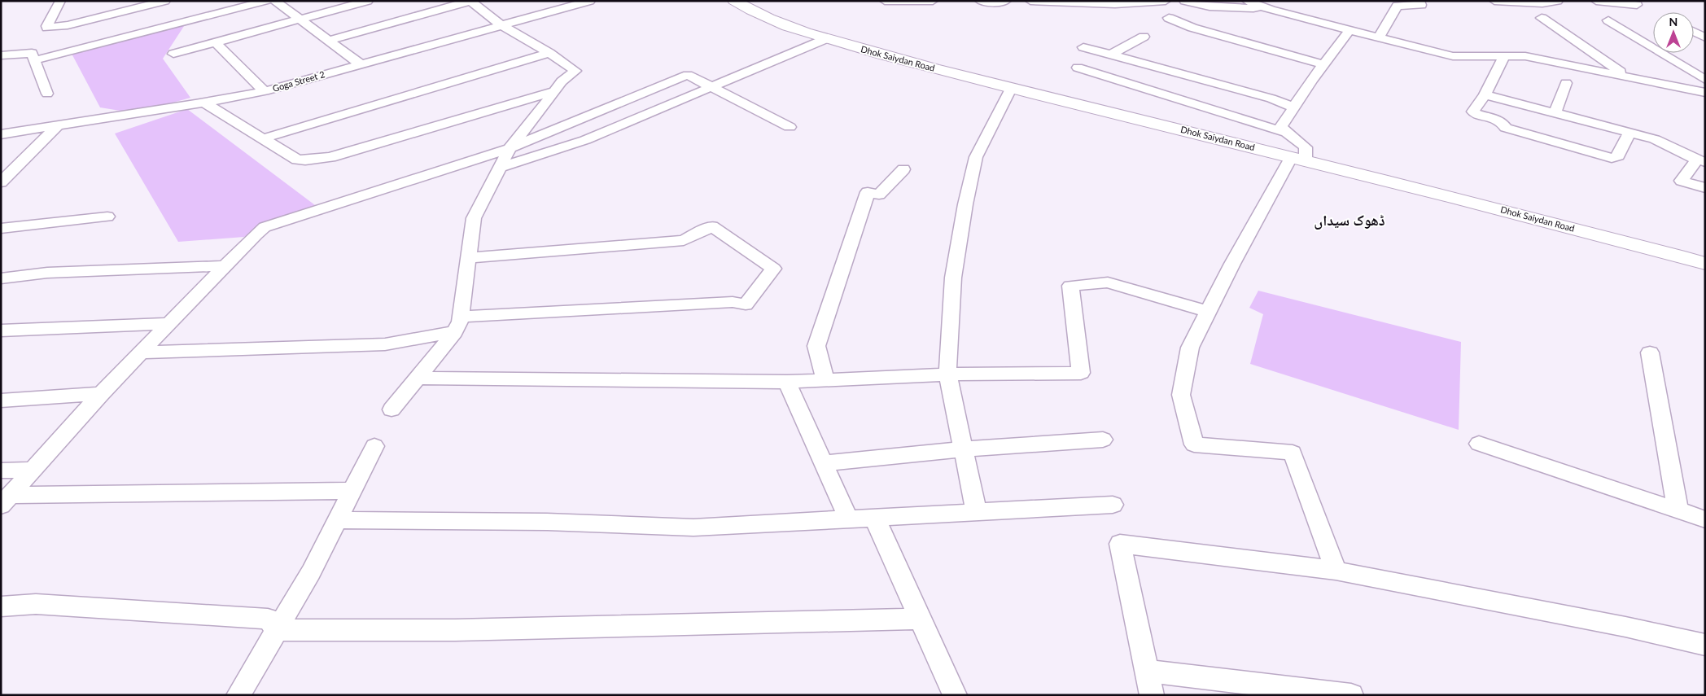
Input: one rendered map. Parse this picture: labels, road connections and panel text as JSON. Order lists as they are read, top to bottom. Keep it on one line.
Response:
{"streets":{"main road":["Dhok Saiydan Road"],"street":["Goga Street 2"]},"districts":["ڈھوک سیداں"],"north":"top"}
